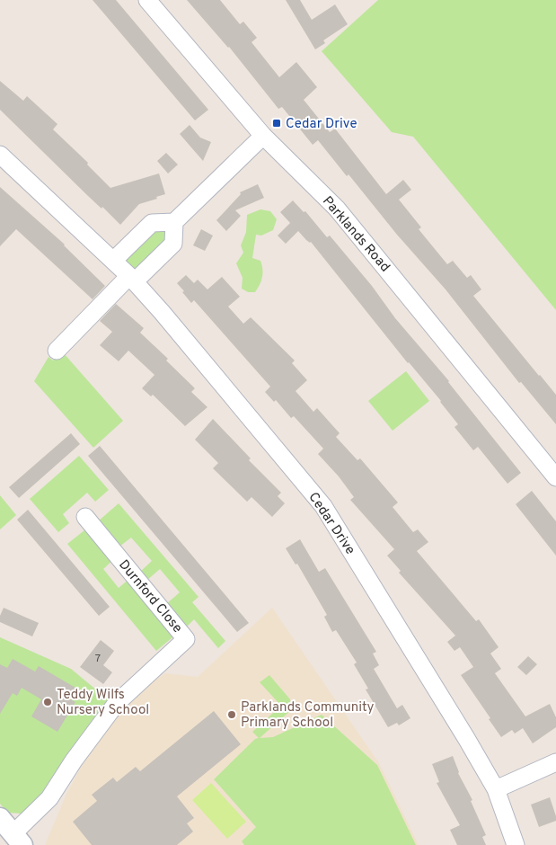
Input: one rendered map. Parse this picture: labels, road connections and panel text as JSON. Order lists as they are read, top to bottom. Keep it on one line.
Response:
{"streets":{"street":["Parklands Road","Cedar Drive","Durnford Close"]},"places":{"transit":["Cedar Drive"],"other":["Teddy Wilfs Nursery School","Parklands Community Primary School"]},"house_numbers":["7"]}
